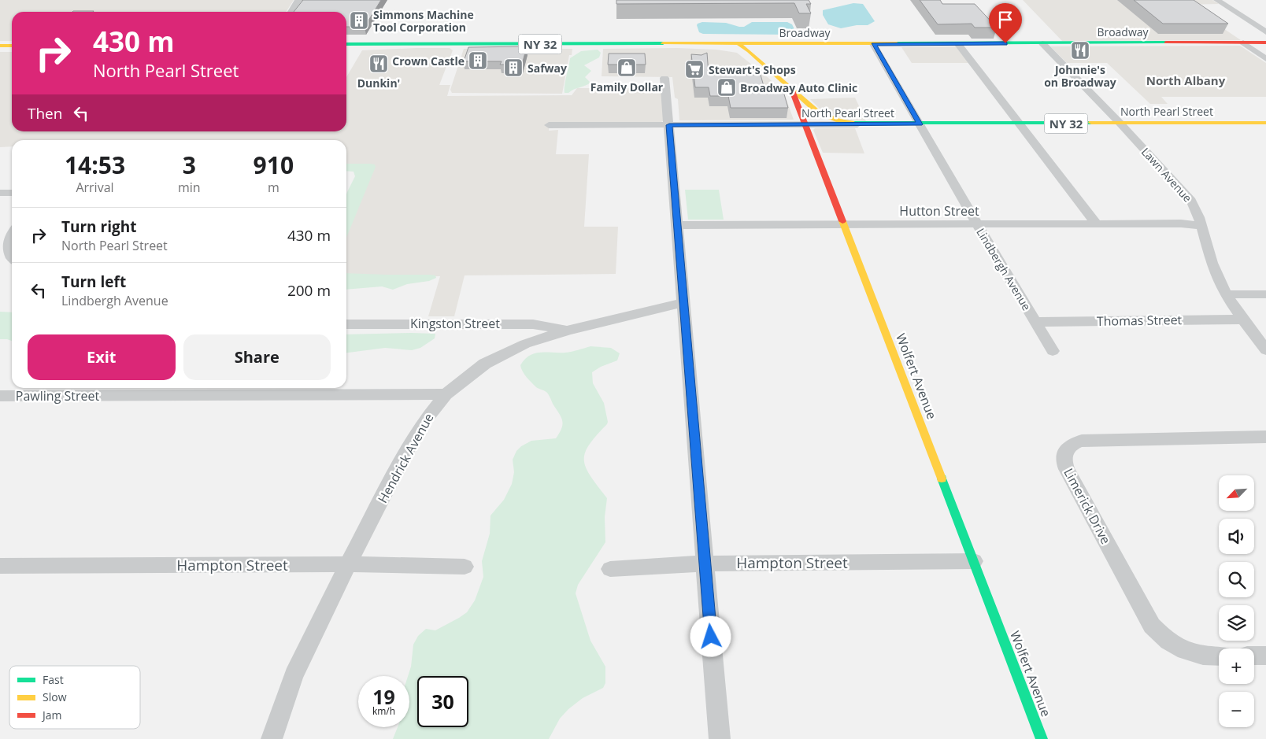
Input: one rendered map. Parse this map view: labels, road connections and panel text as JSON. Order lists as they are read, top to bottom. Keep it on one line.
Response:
{"streets":{"street":["Broadway","NY 32","North Pearl Street","Lawn Avenue","Hutton Street","Lindbergh Avenue","Thomas Street","Kingston Street","Wolfert Avenue","Pawling Street","Hendrick Avenue","Limerick Drive","Hampton Street"]},"crossings":[["Broadway","Lawn Avenue"],["Broadway","Lindbergh Avenue"],["Broadway","Wolfert Avenue"],["NY 32","North Pearl Street"],["NY 32","Wolfert Avenue"],["North Pearl Street","Lawn Avenue"],["North Pearl Street","Lindbergh Avenue"],["North Pearl Street","Wolfert Avenue"],["Lawn Avenue","Hutton Street"],["Lawn Avenue","Thomas Street"],["Hutton Street","Lindbergh Avenue"],["Hutton Street","Wolfert Avenue"],["Lindbergh Avenue","Thomas Street"],["Kingston Street","Hendrick Avenue"],["Wolfert Avenue","Hampton Street"],["Pawling Street","Hendrick Avenue"],["Hendrick Avenue","Hampton Street"]],"districts":["North Albany"],"places":{"building":["Simmons Machine Tool Corporation","Crown Castle","Safway"],"restaurant":["Johnnie's on Broadway","Dunkin'"],"shop":["Family Dollar","Broadway Auto Clinic"],"supermarket":["Stewart's Shops"]},"legend":["Fast","Slow","Jam"],"north":"bottom left","page":{"turn":["430 m","North Pearl Street"],"then":"Then","eta":["14:53","Arrival","3","min","910","m"],"list":[{"name":"Turn right","note":"North Pearl Street","value":"430 m"},{"name":"Turn left","note":"Lindbergh Avenue","value":"200 m"}],"buttons":["Exit","Share"],"map_buttons":["+","−"],"speed":"19 km/h","limit":"30"}}
